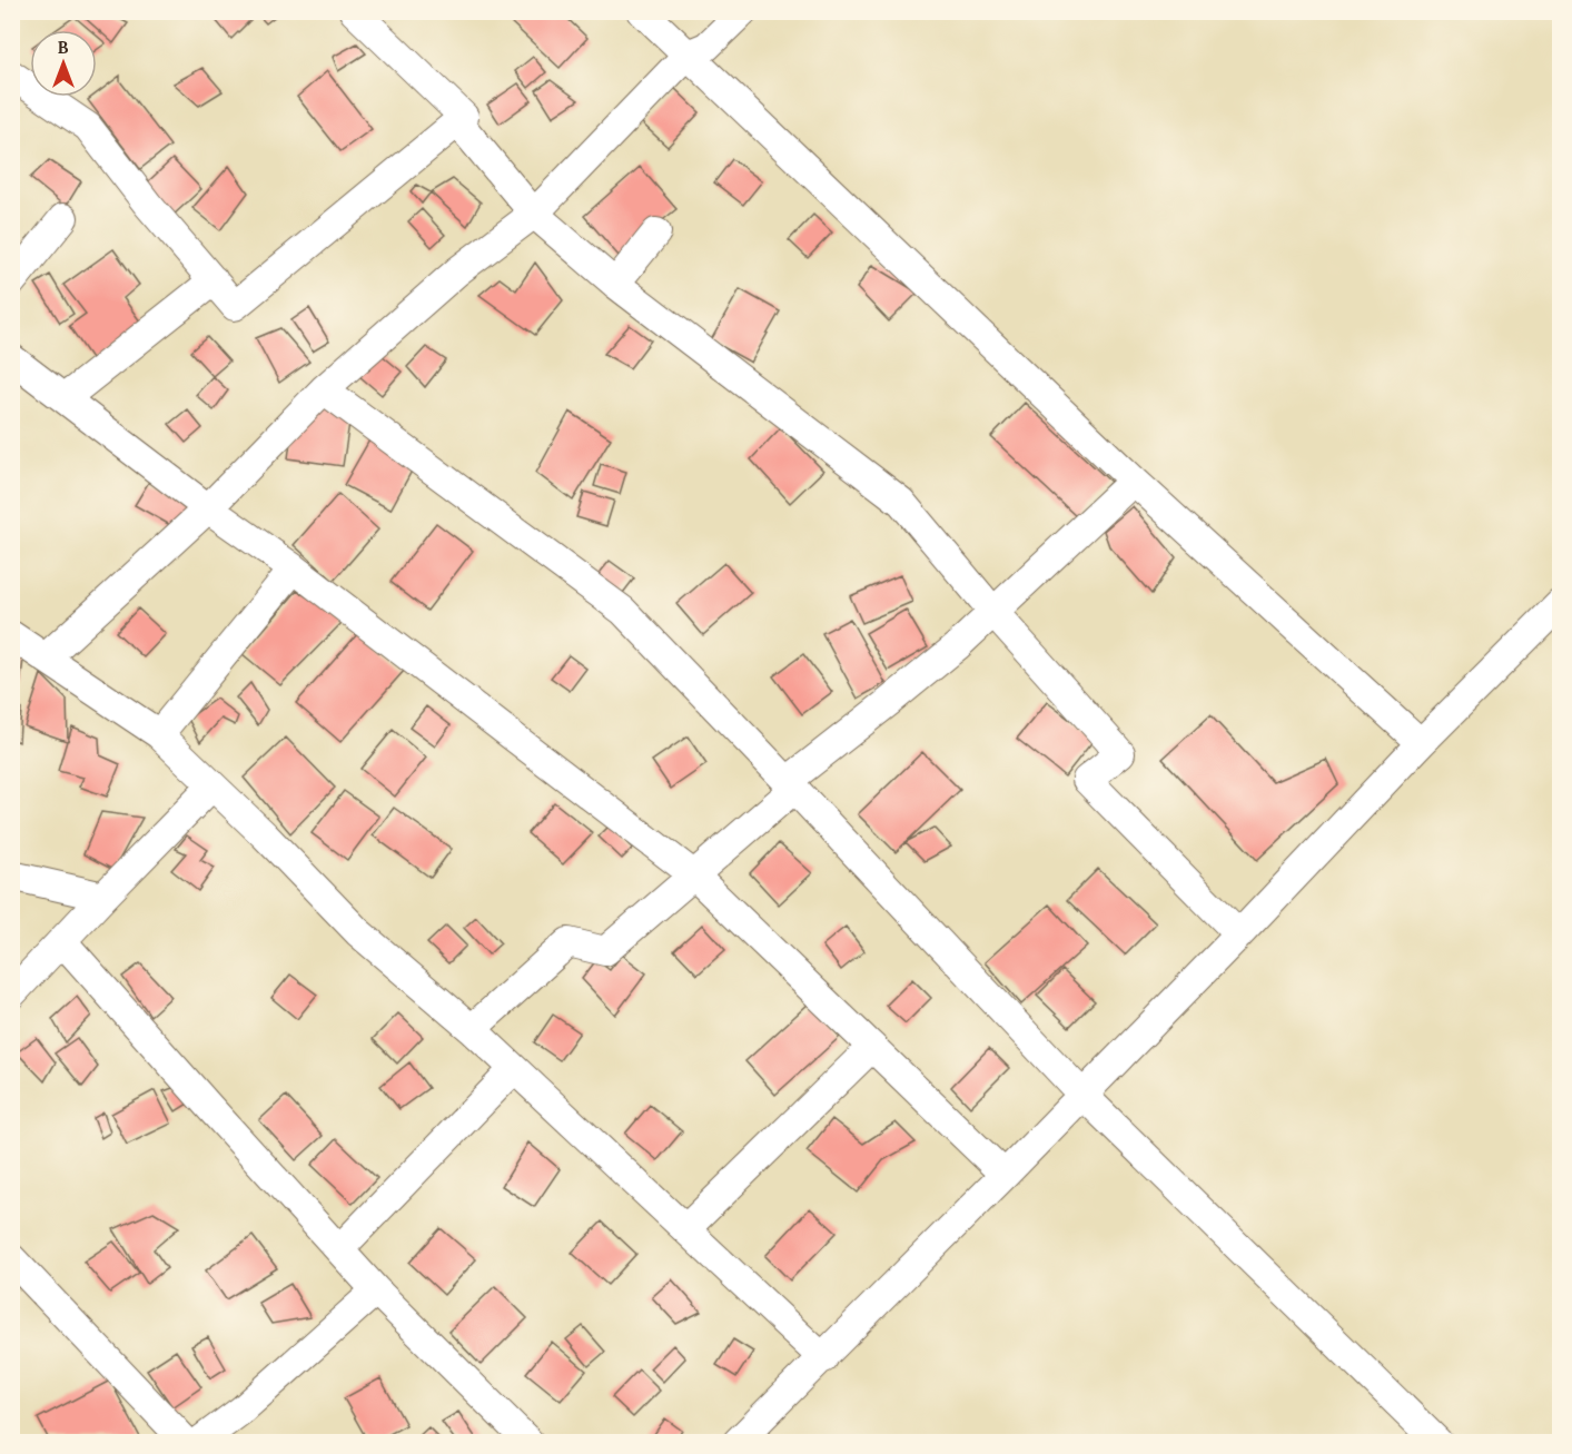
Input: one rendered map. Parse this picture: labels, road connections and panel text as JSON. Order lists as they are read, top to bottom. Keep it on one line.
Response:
{"north":"top"}
